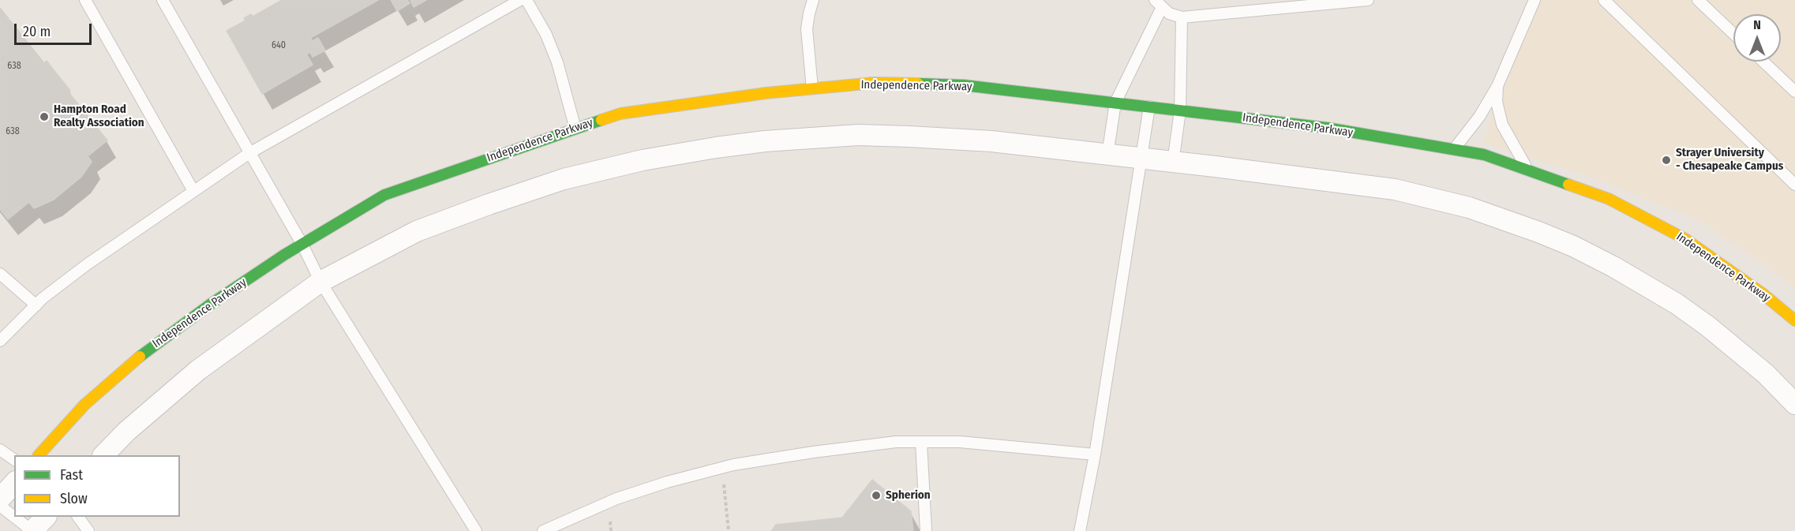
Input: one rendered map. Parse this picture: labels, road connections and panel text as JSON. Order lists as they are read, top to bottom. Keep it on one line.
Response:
{"streets":{"street":["Independence Parkway"]},"places":["Hampton Road Realty Association","Strayer University - Chesapeake Campus","Spherion"],"house_numbers":["640","638","638"],"legend":["Fast","Slow"],"scale_bar":"20 m","north":"top"}
